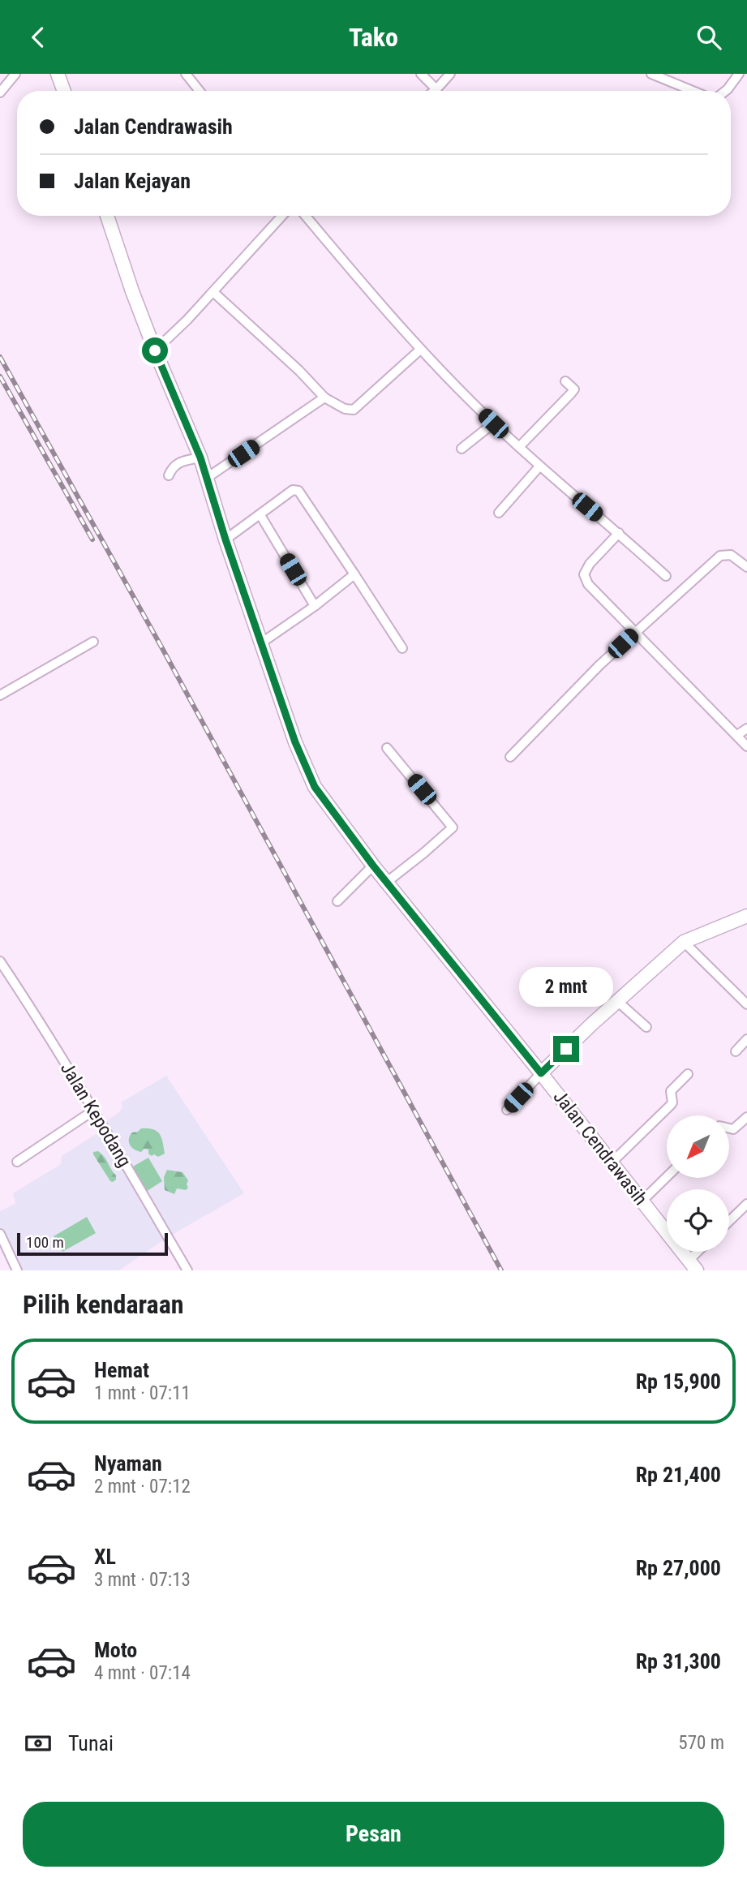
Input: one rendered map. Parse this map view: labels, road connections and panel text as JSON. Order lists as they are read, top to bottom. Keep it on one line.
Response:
{"streets":{"main road":["Jalan Cendrawasih"],"street":["Jalan Kepodang"]},"scale_bar":"100 m","north":"bottom left","page":{"header":"Tako","banner":["Jalan Cendrawasih","Jalan Kejayan"],"bubble":"2 mnt","scale":"100 m","heading":"Pilih kendaraan","list":[{"name":"Hemat","note":"1 mnt · 07:11","value":"Rp 15,900"},{"name":"Nyaman","note":"2 mnt · 07:12","value":"Rp 21,400"},{"name":"XL","note":"3 mnt · 07:13","value":"Rp 27,000"},{"name":"Moto","note":"4 mnt · 07:14","value":"Rp 31,300"}],"pay":["Tunai","570 m"],"buttons":"Pesan"}}
